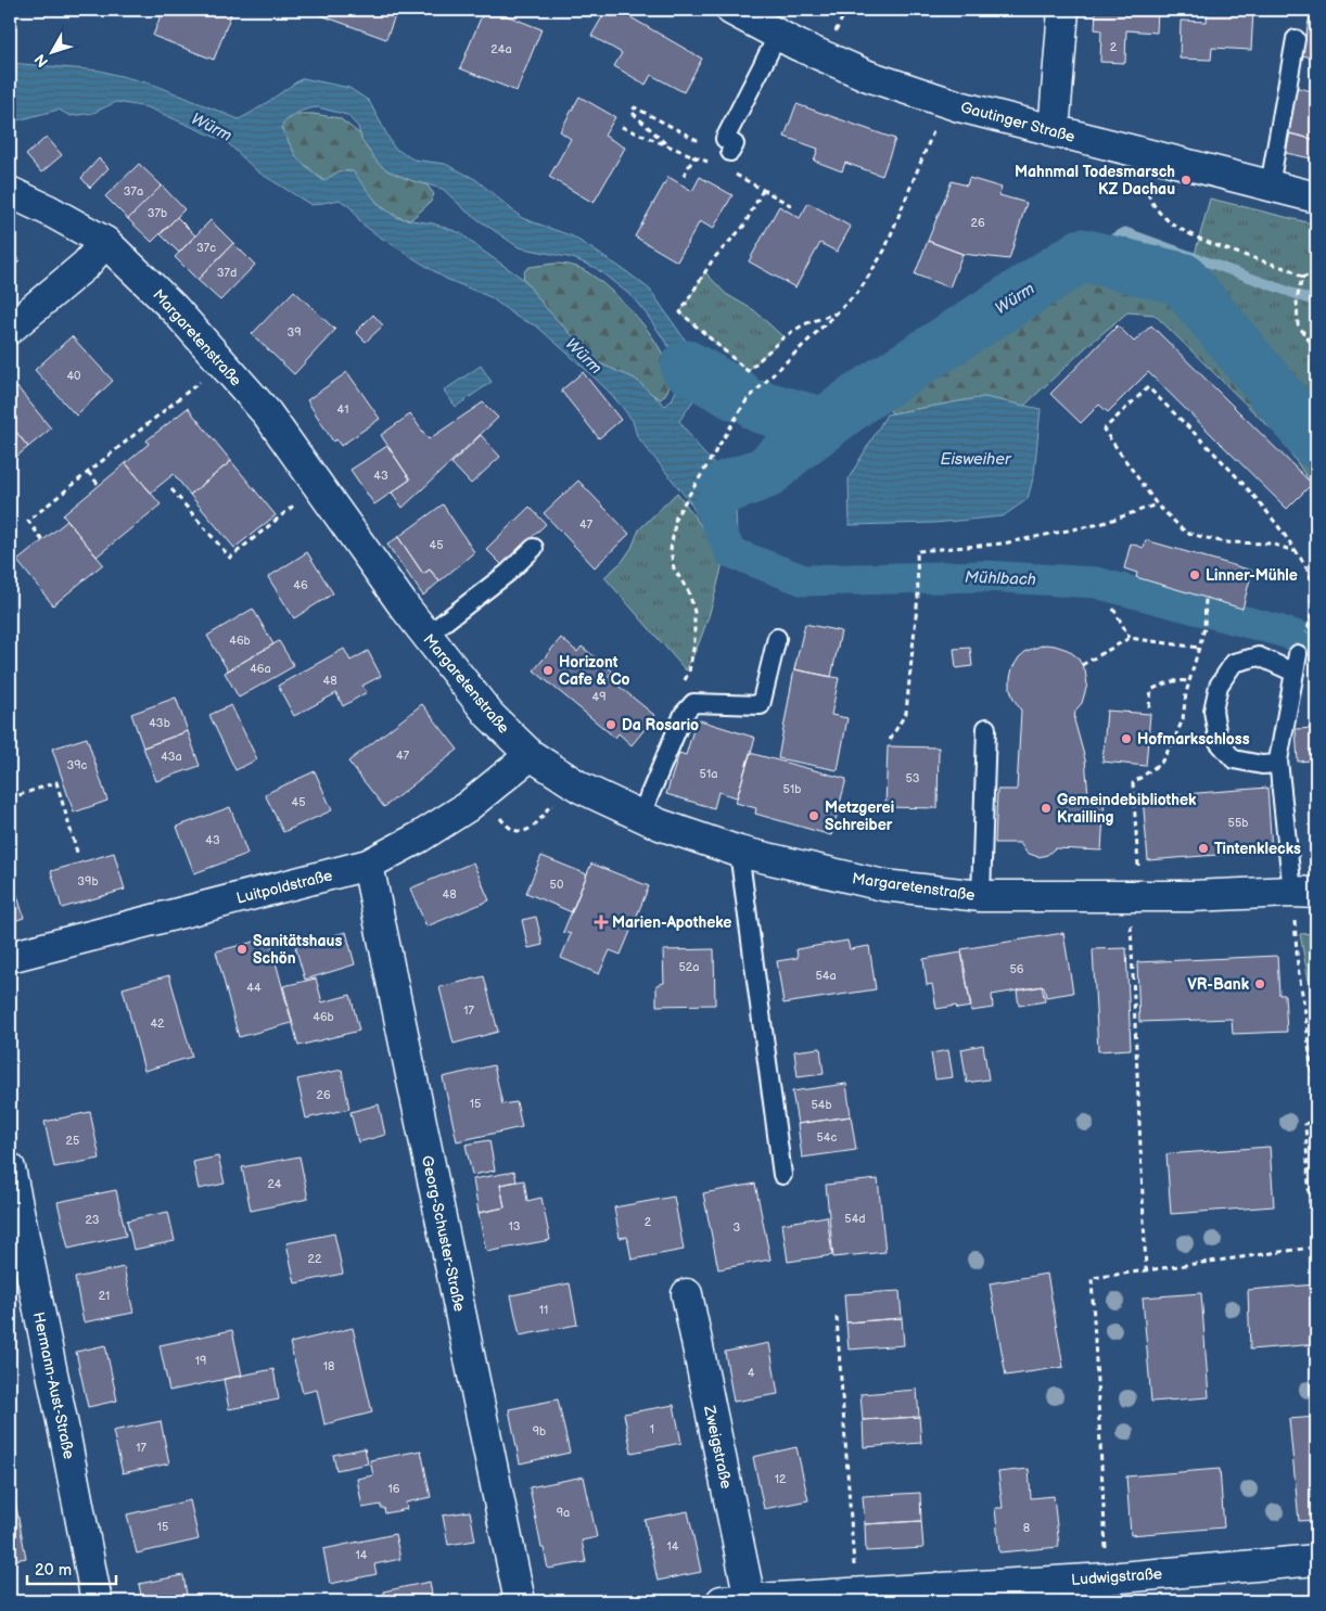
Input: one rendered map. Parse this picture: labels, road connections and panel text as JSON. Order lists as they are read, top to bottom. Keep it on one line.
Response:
{"streets":{"street":["Gautinger Straße","Margaretenstraße","Luitpoldstraße","Georg-Schuster-Straße","Hermann-Aust-Straße","Zweigstraße","Ludwigstraße"]},"crossings":[["Margaretenstraße","Luitpoldstraße"],["Luitpoldstraße","Georg-Schuster-Straße"],["Zweigstraße","Ludwigstraße"]],"water":["Würm","Eisweiher","Mühlbach"],"places":{"other":["Mahnmal Todesmarsch KZ Dachau","Linner-Mühle","Horizont Cafe & Co","Da Rosario","Hofmarkschloss","Gemeindebibliothek Krailling","Metzgerei Schreiber","Tintenklecks","Sanitätshaus Schön","VR-Bank"],"health":["Marien-Apotheke"]},"house_numbers":["2","24a","37a","37b","26","37c","37d","39","40","41","43","47","45","46","46b","46a","48","49","43b","47","43a","39c","51a","53","51b","45","55b","43","39b","50","48","52a","56","54a","44","17","46b","42","26","15","54b","54c","25","24","54d","23","2","13","3","22","21","11","19","18","4","1","9b","17","12","16","9a","15","8","14","14"],"scale_bar":"20 m","north":"bottom left"}
